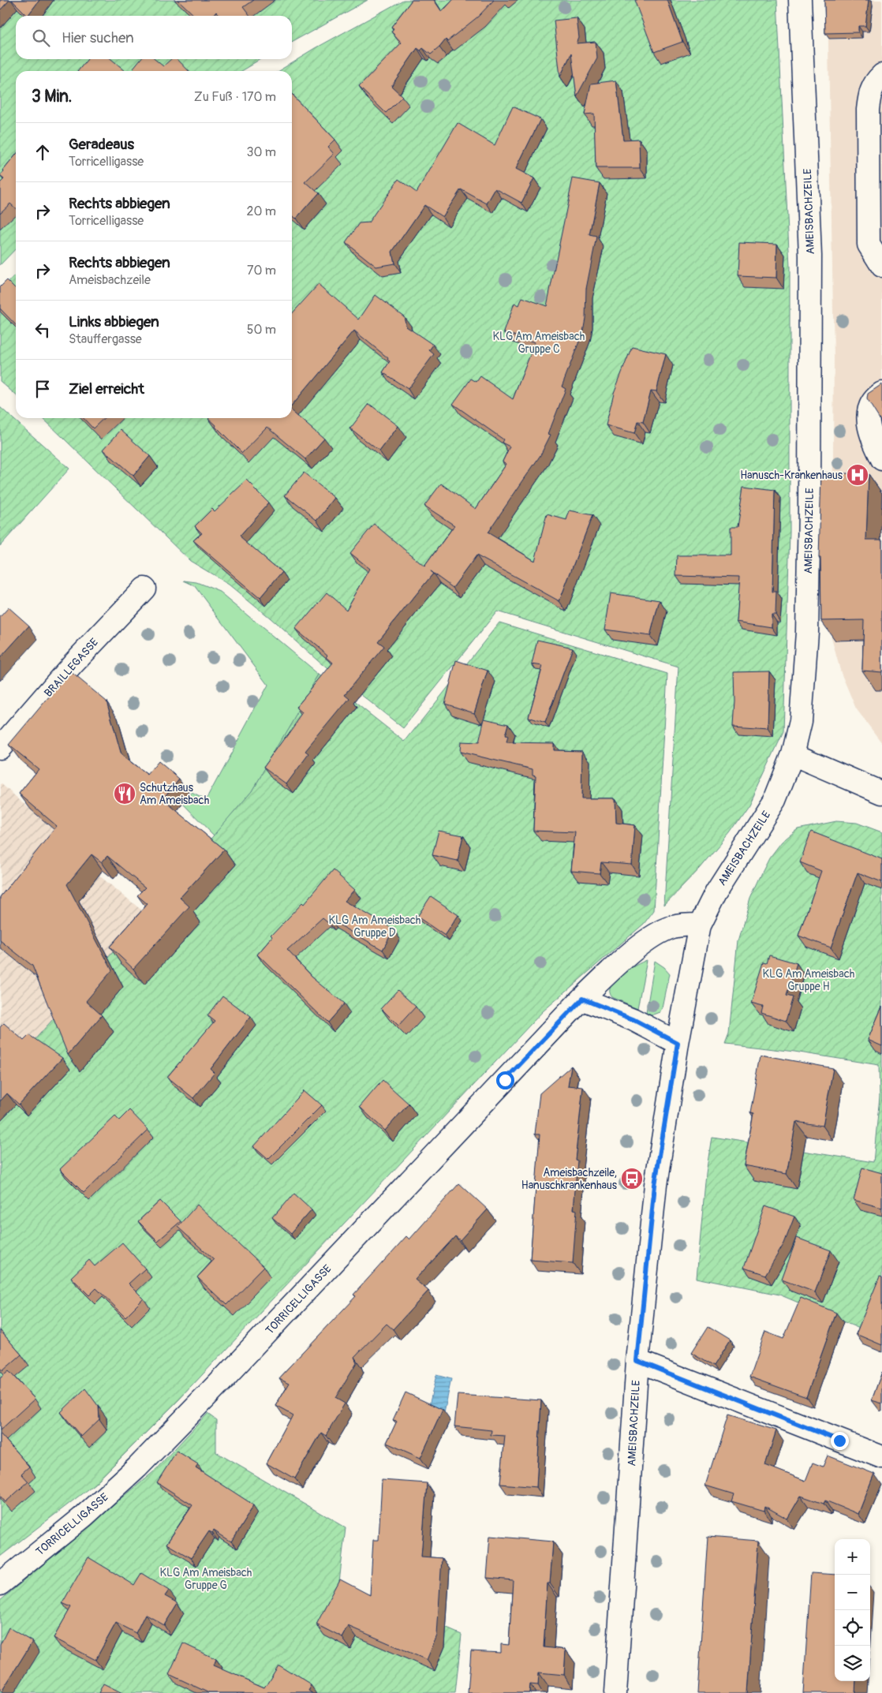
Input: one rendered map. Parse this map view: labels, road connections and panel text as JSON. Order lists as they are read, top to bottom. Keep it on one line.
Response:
{"streets":{"street":["AMEISBACHZEILE","BRAILLEGASSE","TORRICELLIGASSE"]},"crossings":[["AMEISBACHZEILE","TORRICELLIGASSE"]],"parks":["KLG Am Ameisbach Gruppe C","KLG Am Ameisbach Gruppe D","KLG Am Ameisbach Gruppe H","KLG Am Ameisbach Gruppe G"],"places":{"hospital":["Hanusch-Krankenhaus"],"restaurant":["Schutzhaus Am Ameisbach"],"bus stop":["Ameisbachzeile, Hanuschkrankenhaus"]},"page":{"search":"Hier suchen","heading":["3 Min.","Zu Fuß · 170 m"],"list":[["Geradeaus","Torricelligasse","30 m"],["Rechts abbiegen","Torricelligasse","20 m"],["Rechts abbiegen","Ameisbachzeile","70 m"],["Links abbiegen","Stauffergasse","50 m"],"Ziel erreicht"],"map_buttons":["+","−"]}}
